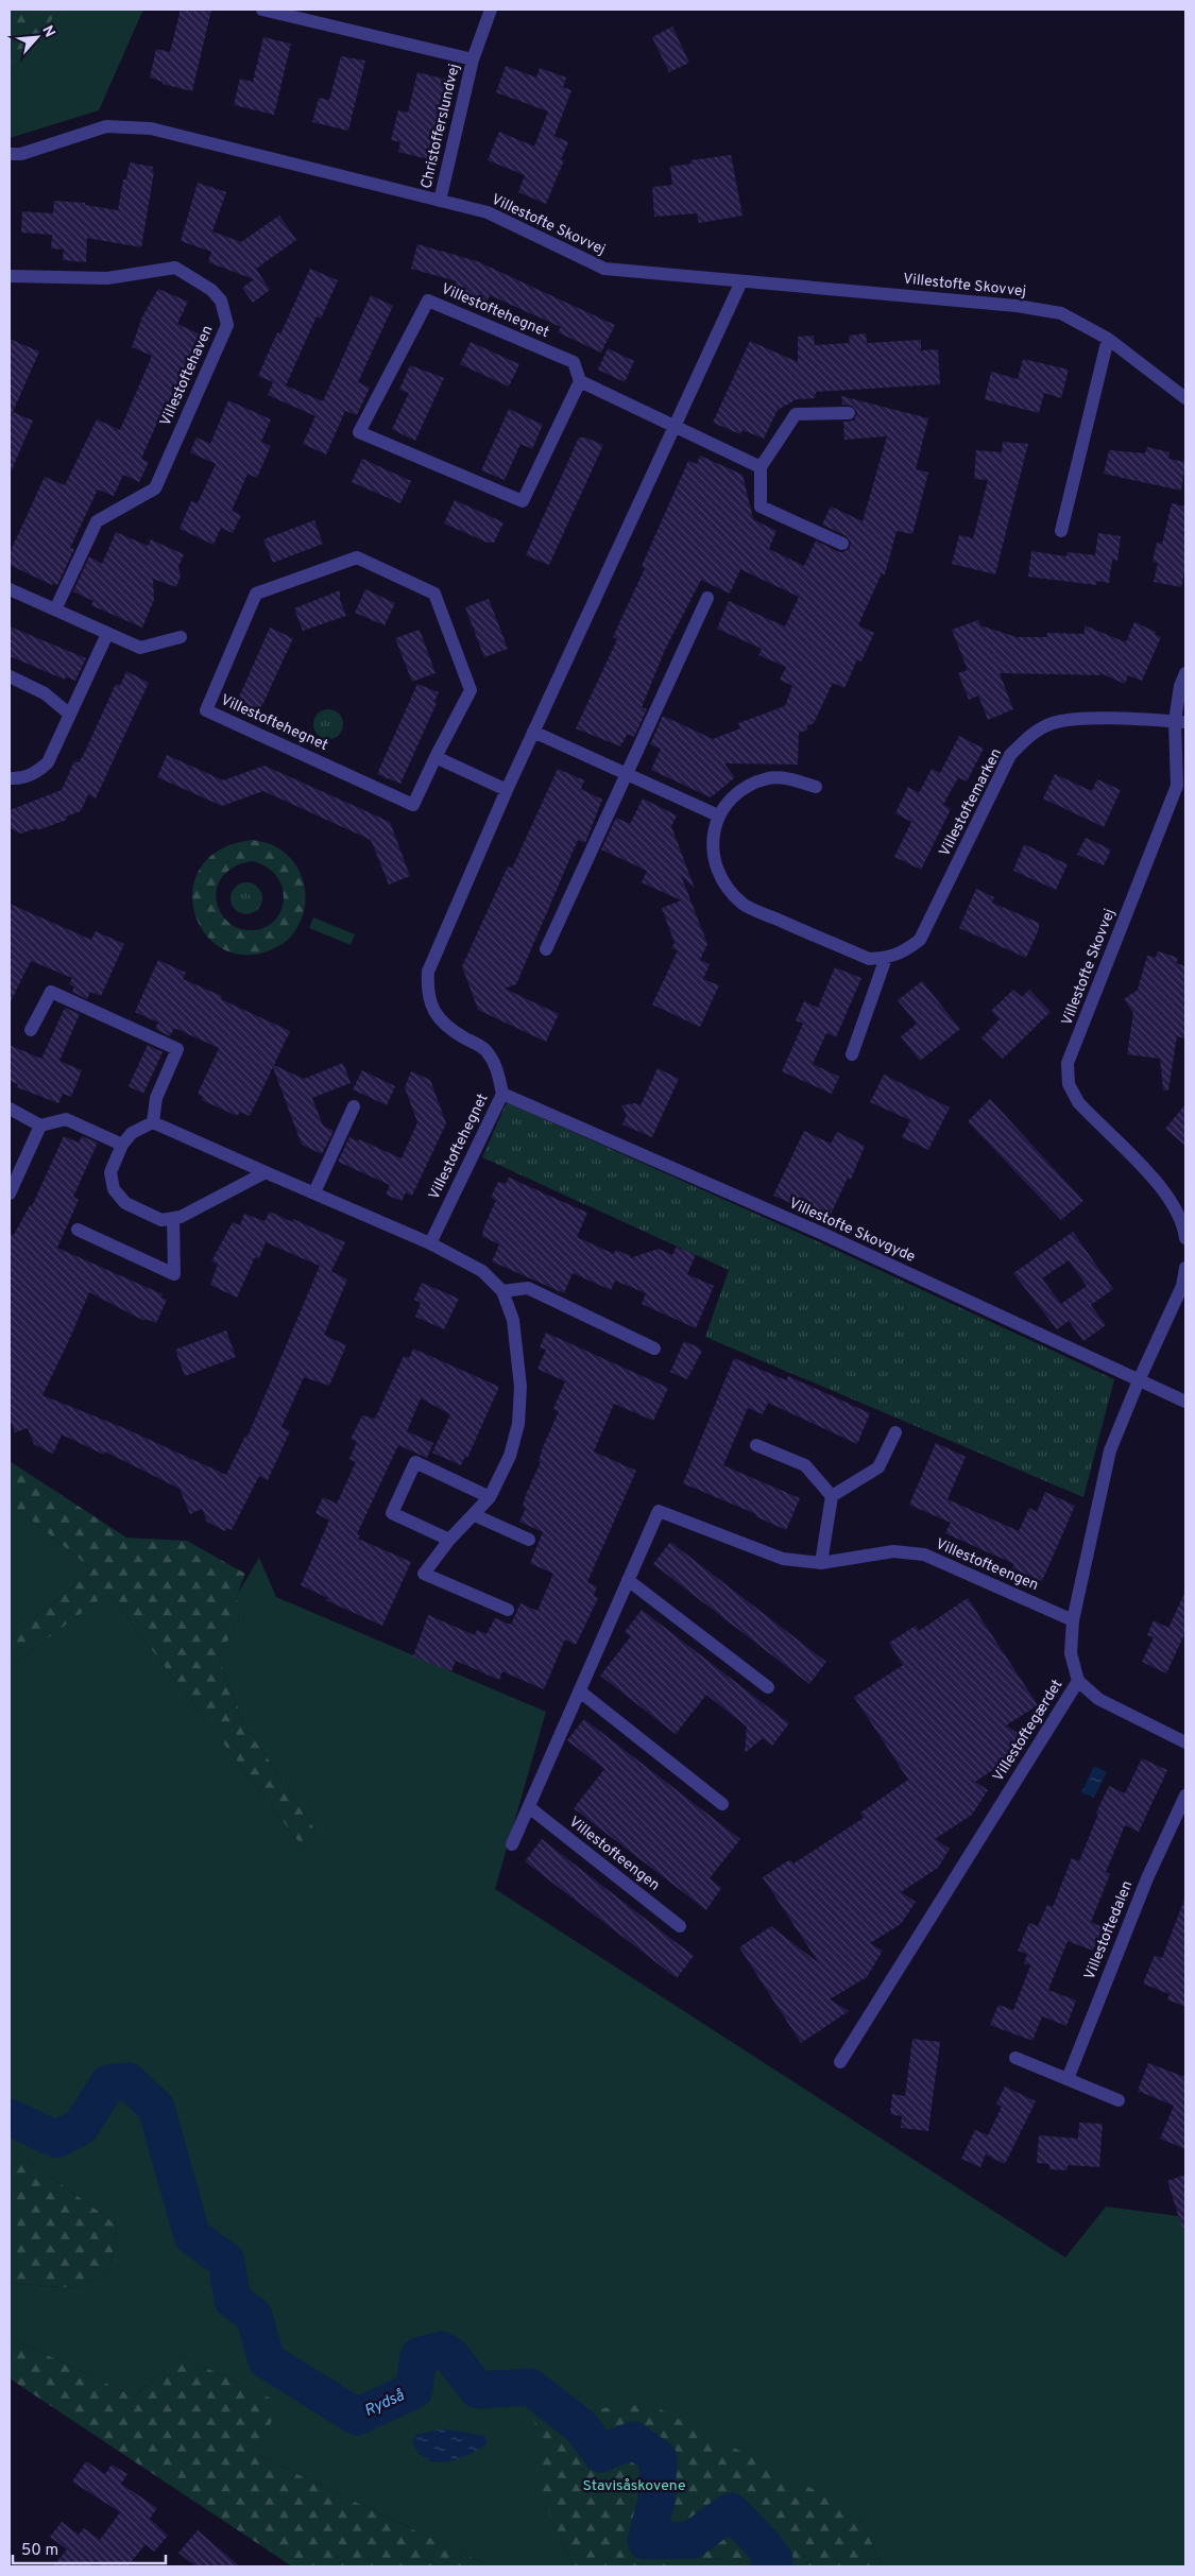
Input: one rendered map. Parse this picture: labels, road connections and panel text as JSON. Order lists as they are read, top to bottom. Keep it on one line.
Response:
{"streets":{"street":["Christofferslundvej","Villestofte Skovvej","Villestoftehegnet","Villestoftehaven","Villestoftemarken","Villestofte Skovgyde","Villestofteengen","Villestoftegærdet","Villestoftedalen"]},"crossings":[["Christofferslundvej","Villestofte Skovvej"],["Villestofte Skovvej","Villestoftehegnet"],["Villestofte Skovvej","Villestoftemarken"],["Villestoftehegnet","Villestofte Skovgyde"],["Villestofte Skovgyde","Villestoftegærdet"],["Villestofteengen","Villestoftegærdet"]],"water":["Rydså"],"parks":["Stavisåskovene"],"scale_bar":"50 m","north":"top right"}
